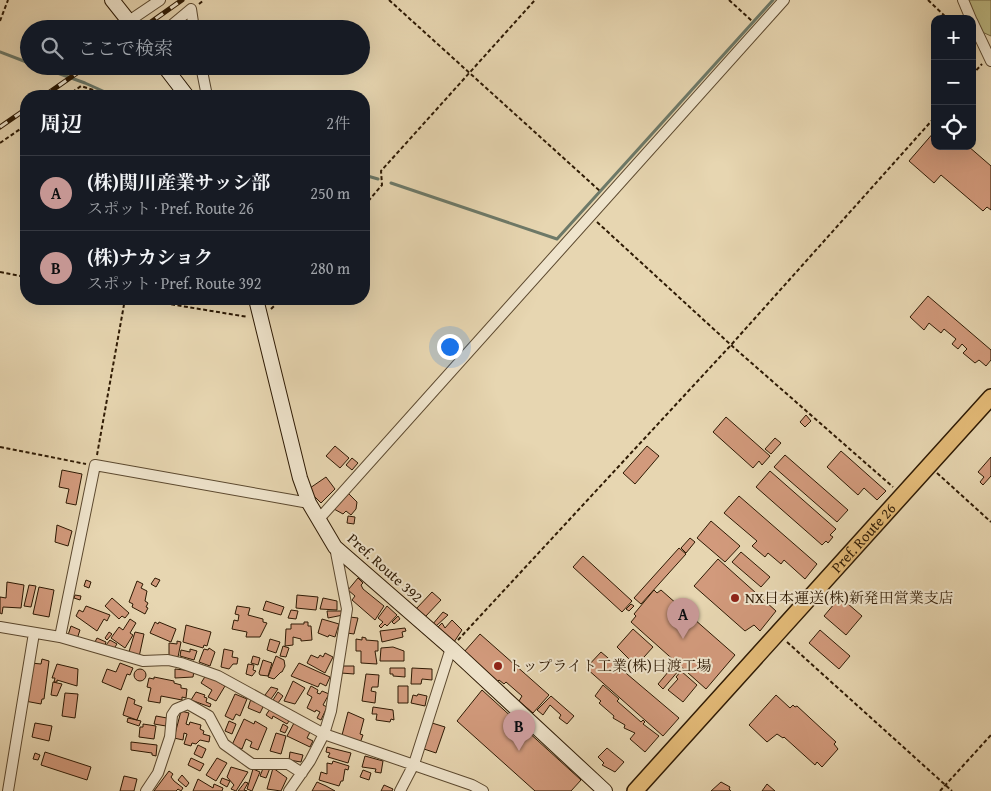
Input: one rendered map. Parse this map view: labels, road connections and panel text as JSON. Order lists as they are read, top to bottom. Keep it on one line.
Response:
{"streets":{"main road":["Pref. Route 26","Pref. Route 392"]},"places":["NX日本運送(株)新発田営業支店","トップライト工業(株)日渡工場"],"page":{"map_buttons":["+","−"],"search":"ここで検索","heading":["周辺","2件"],"list":[{"mark":"A","name":"(株)関川産業サッシ部","note":"スポット · Pref. Route 26","value":"250 m"},{"mark":"B","name":"(株)ナカショク","note":"スポット · Pref. Route 392","value":"280 m"}],"pins":["A","B"]}}
